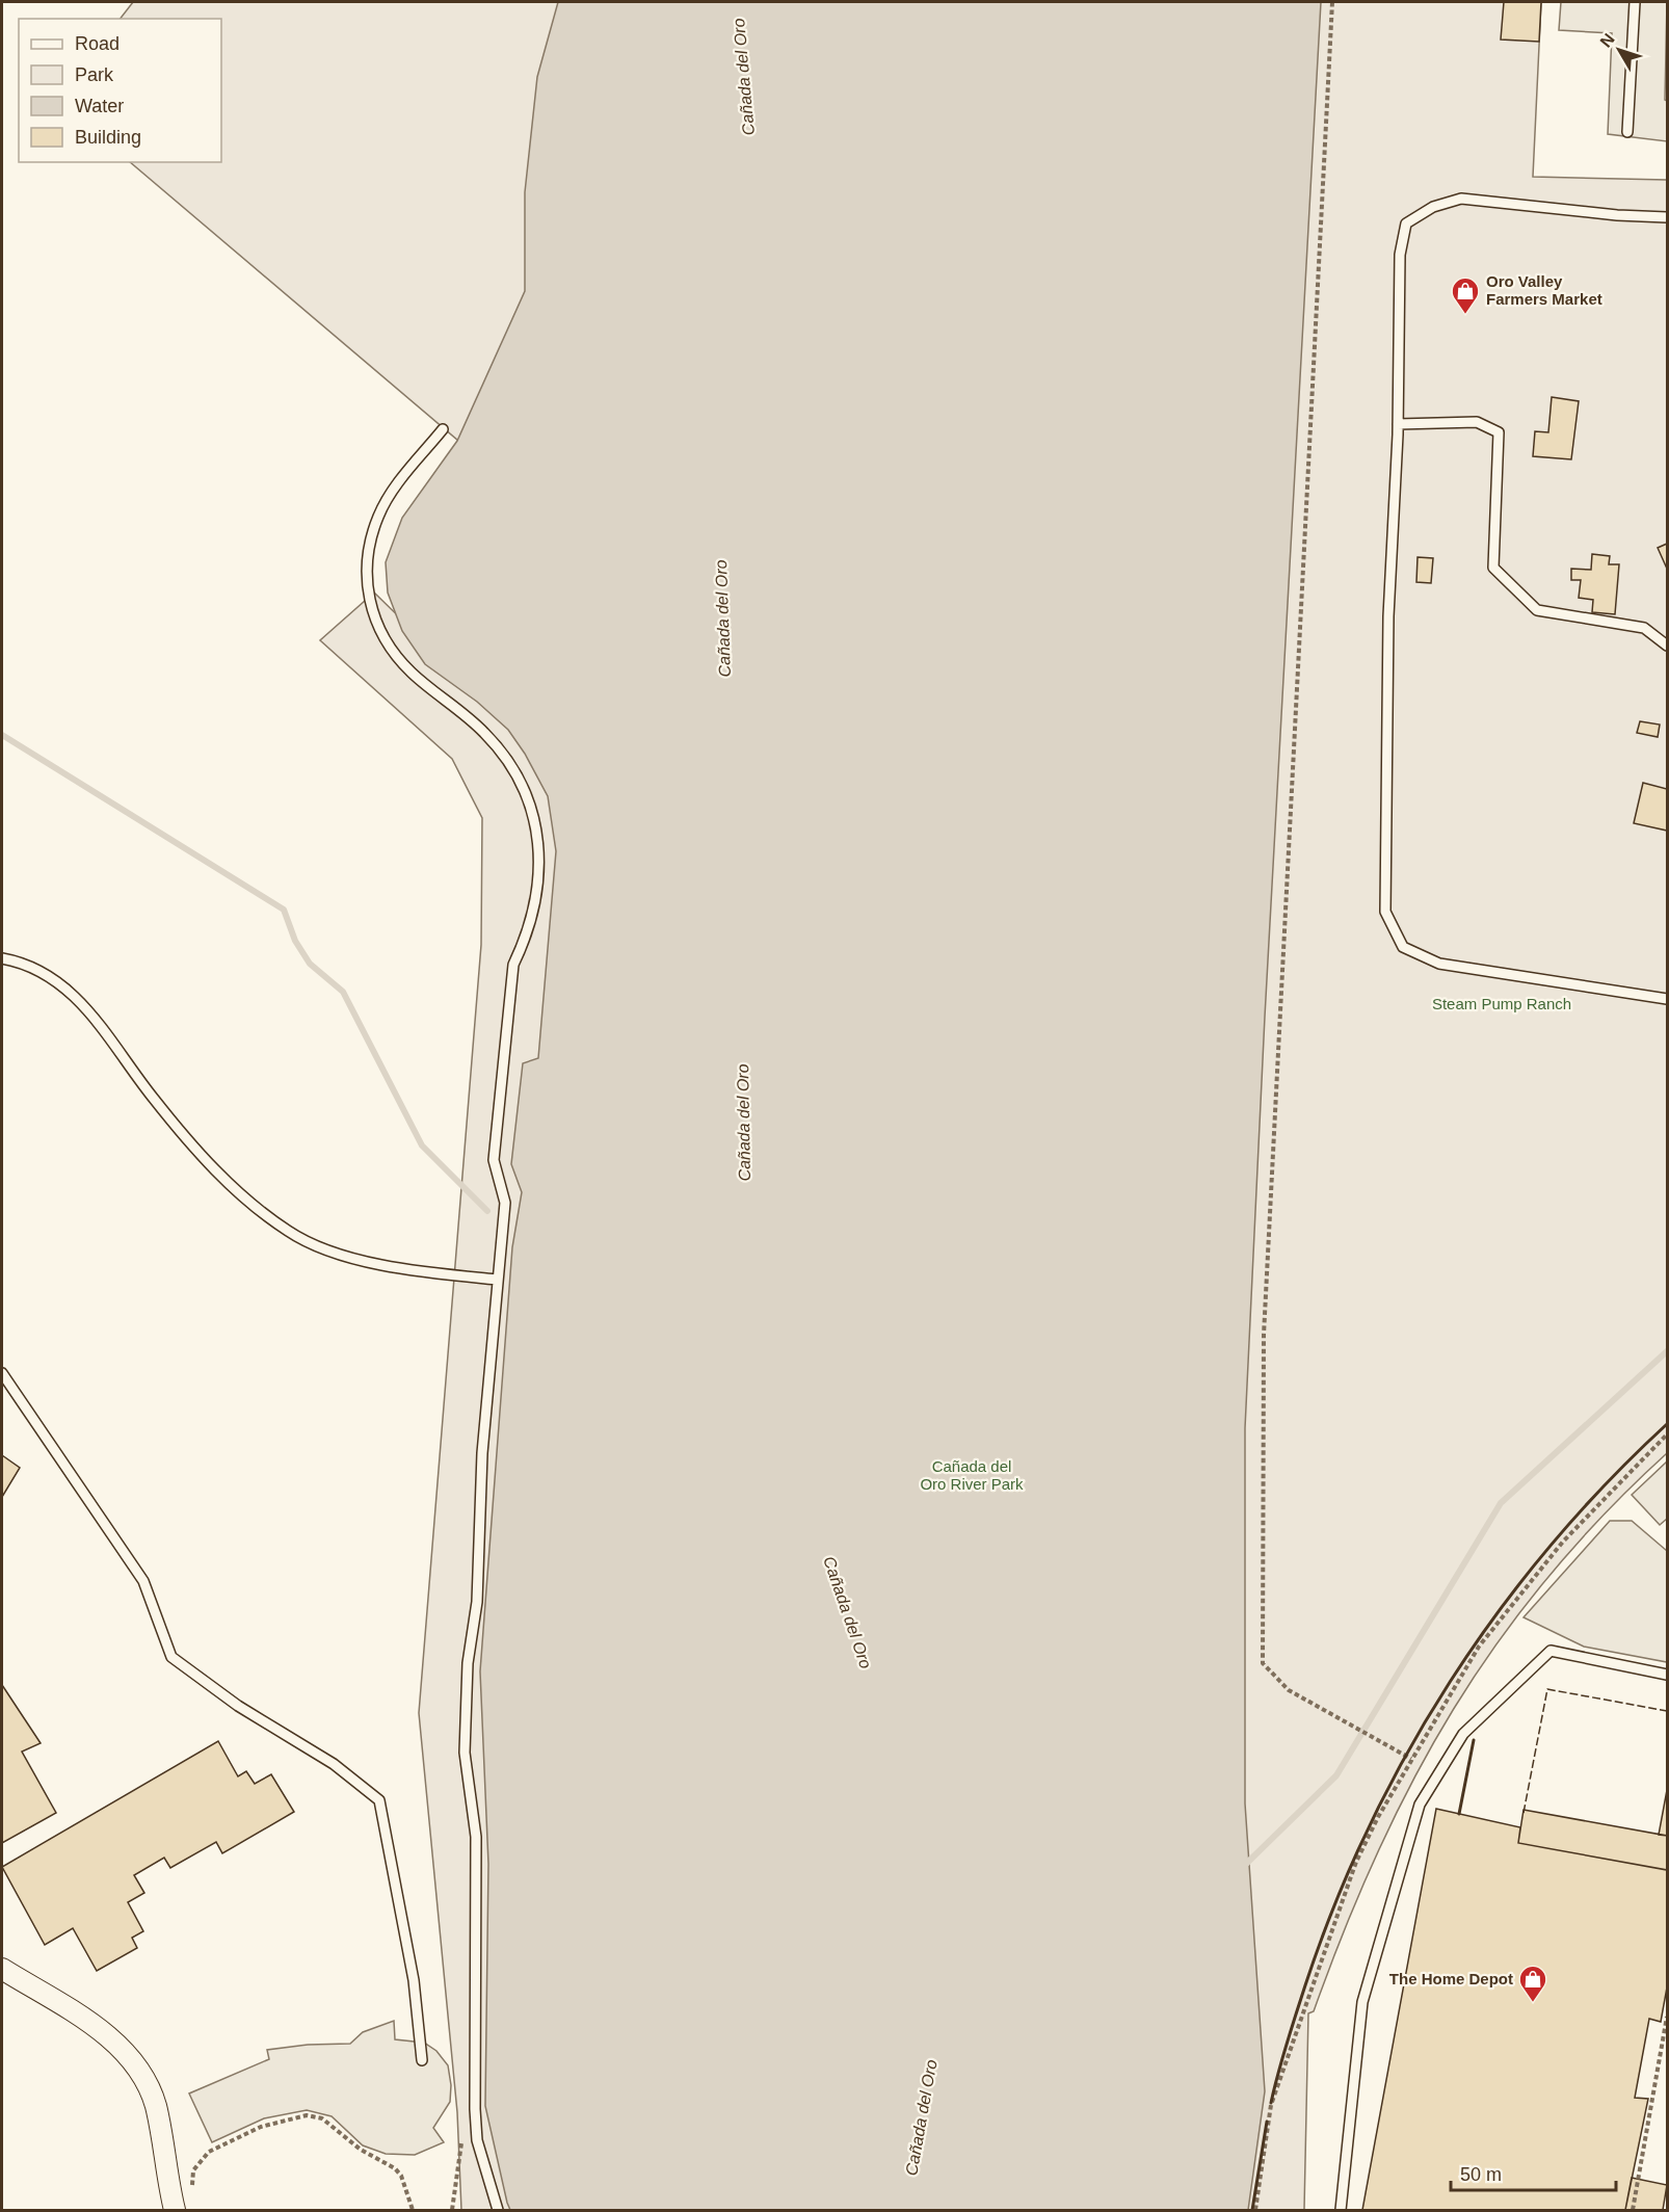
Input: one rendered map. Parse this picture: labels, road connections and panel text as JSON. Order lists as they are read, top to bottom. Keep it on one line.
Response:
{"water":["Cañada del Oro"],"parks":["Steam Pump Ranch","Cañada del Oro River Park"],"places":{"shop":["Oro Valley Farmers Market","The Home Depot"]},"legend":["Road","Park","Water","Building"],"scale_bar":"50 m","north":"top left"}
